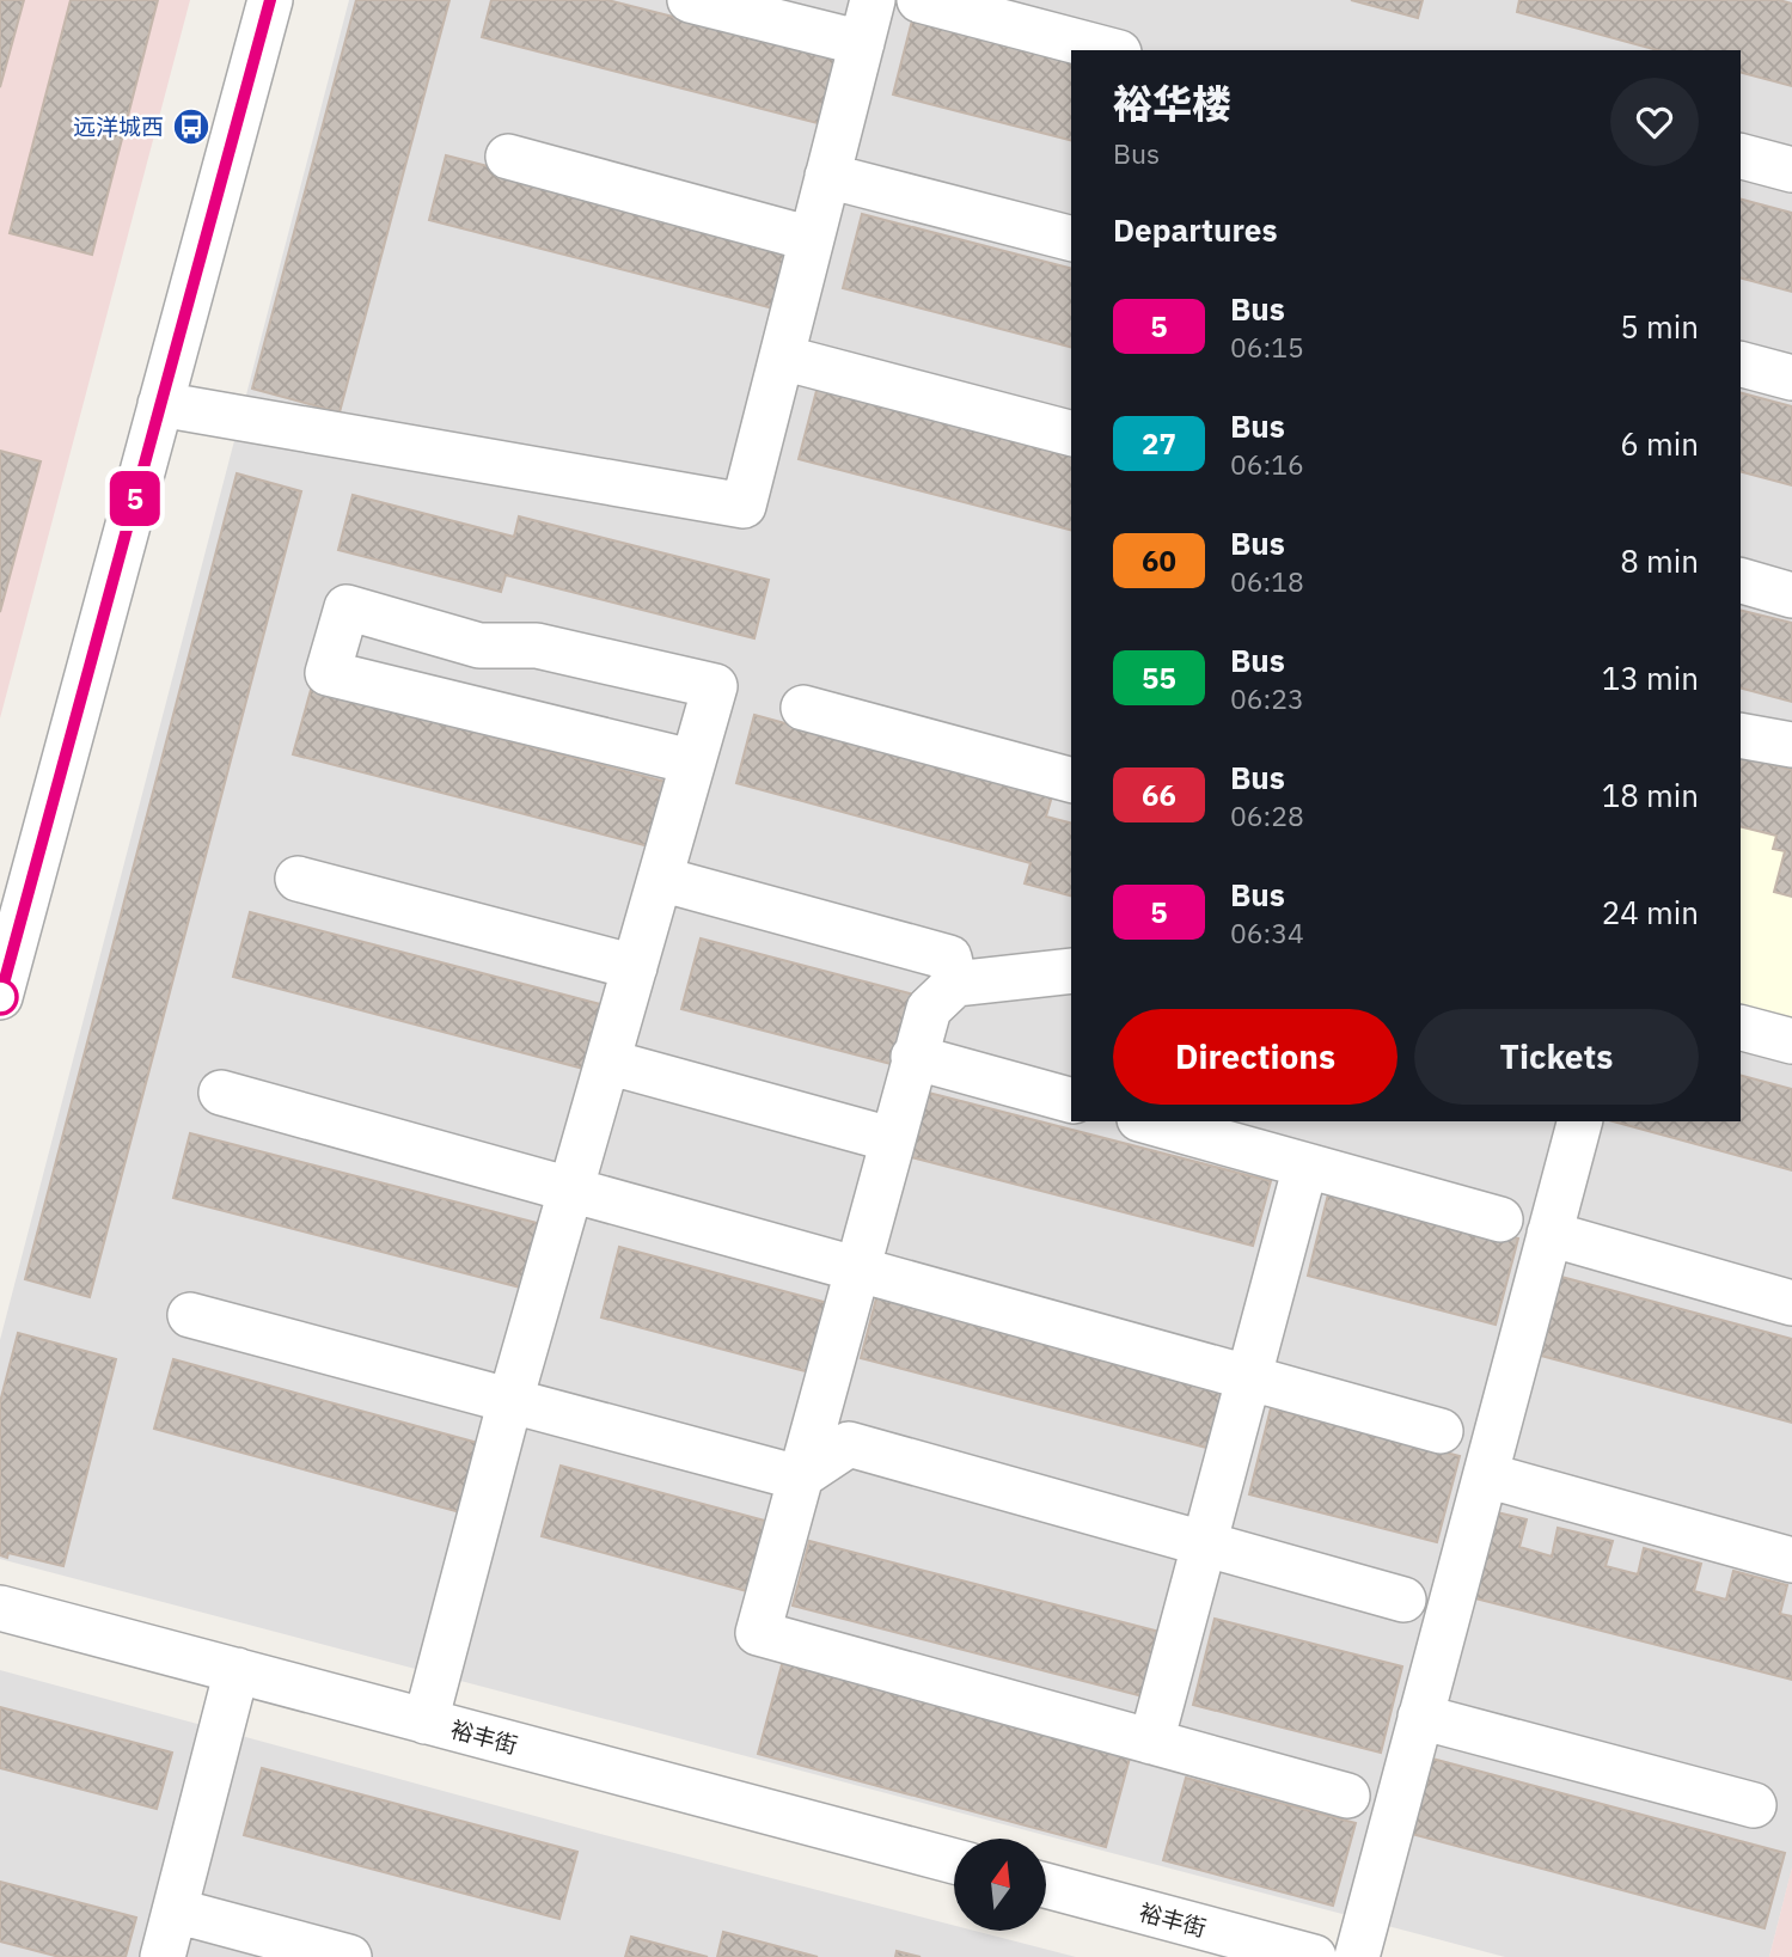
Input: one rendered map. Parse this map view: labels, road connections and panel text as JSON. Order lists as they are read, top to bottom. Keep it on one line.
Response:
{"streets":{"street":["裕丰街"]},"places":{"bus stop":["远洋城西"]},"lines":["bus line 5"],"north":"top","page":{"on_map":"5","heading":[["裕华楼","Bus"],"Departures"],"list":[{"mark":"5","name":"Bus","note":"06:15","value":"5 min"},{"mark":"27","name":"Bus","note":"06:16","value":"6 min"},{"mark":"60","name":"Bus","note":"06:18","value":"8 min"},{"mark":"55","name":"Bus","note":"06:23","value":"13 min"},{"mark":"66","name":"Bus","note":"06:28","value":"18 min"},{"mark":"5","name":"Bus","note":"06:34","value":"24 min"}],"buttons":["Directions","Tickets"]}}
